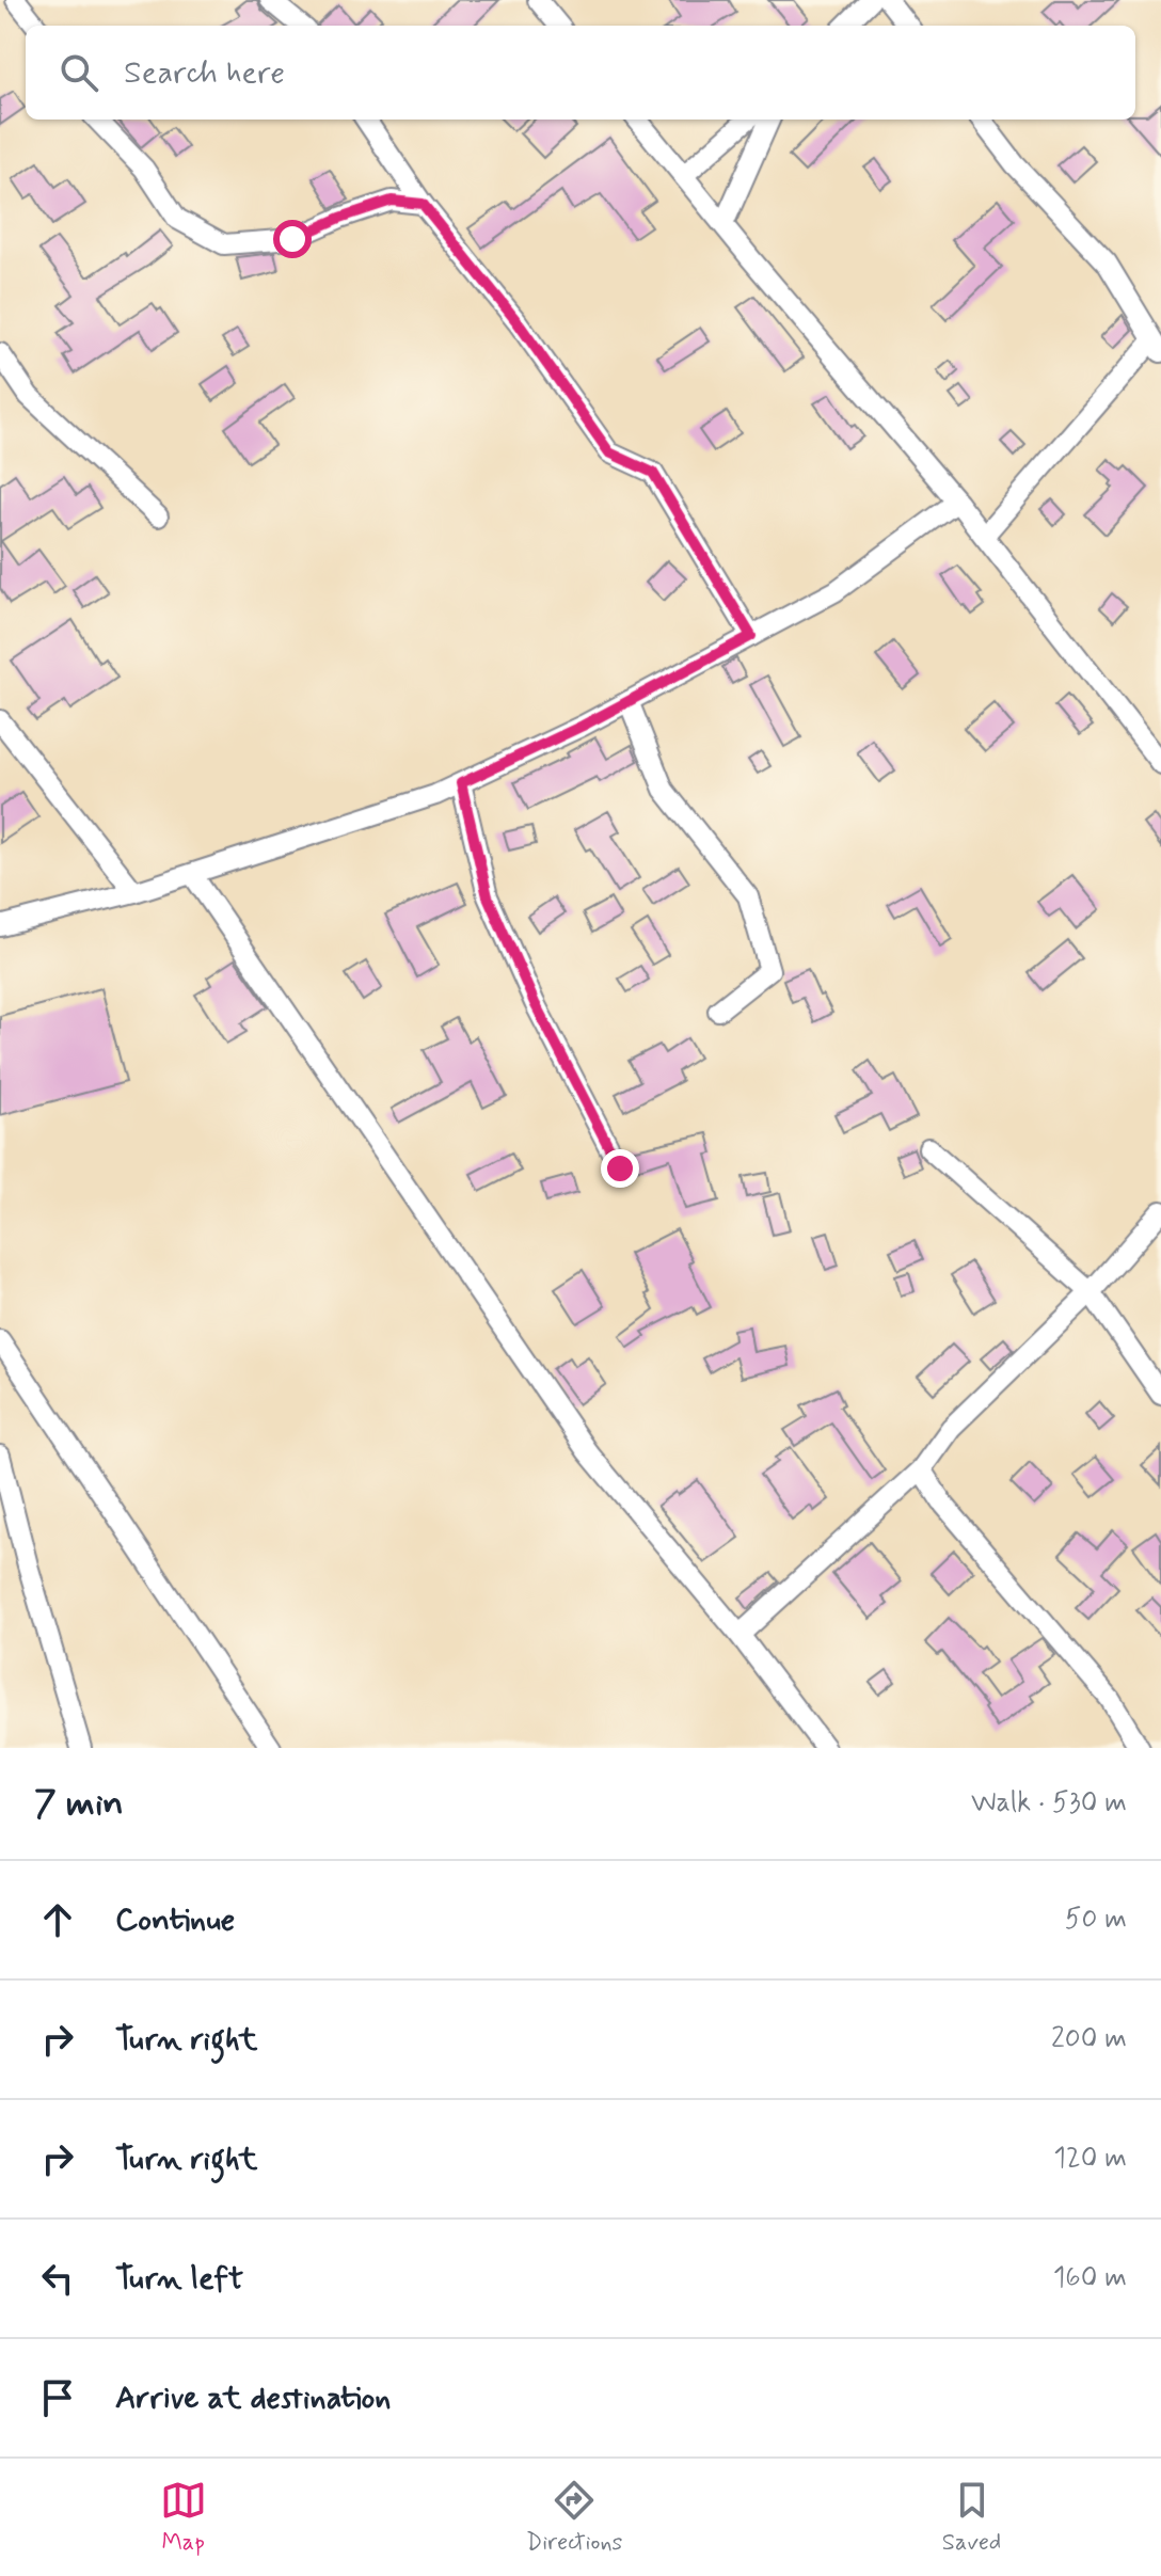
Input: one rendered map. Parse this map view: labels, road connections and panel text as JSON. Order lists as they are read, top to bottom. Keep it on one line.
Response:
{"page":{"search":"Search here","heading":["7 min","Walk · 530 m"],"list":[["Continue","50 m"],["Turn right","200 m"],["Turn right","120 m"],["Turn left","160 m"],"Arrive at destination"],"nav":["Map","Directions","Saved"]}}
